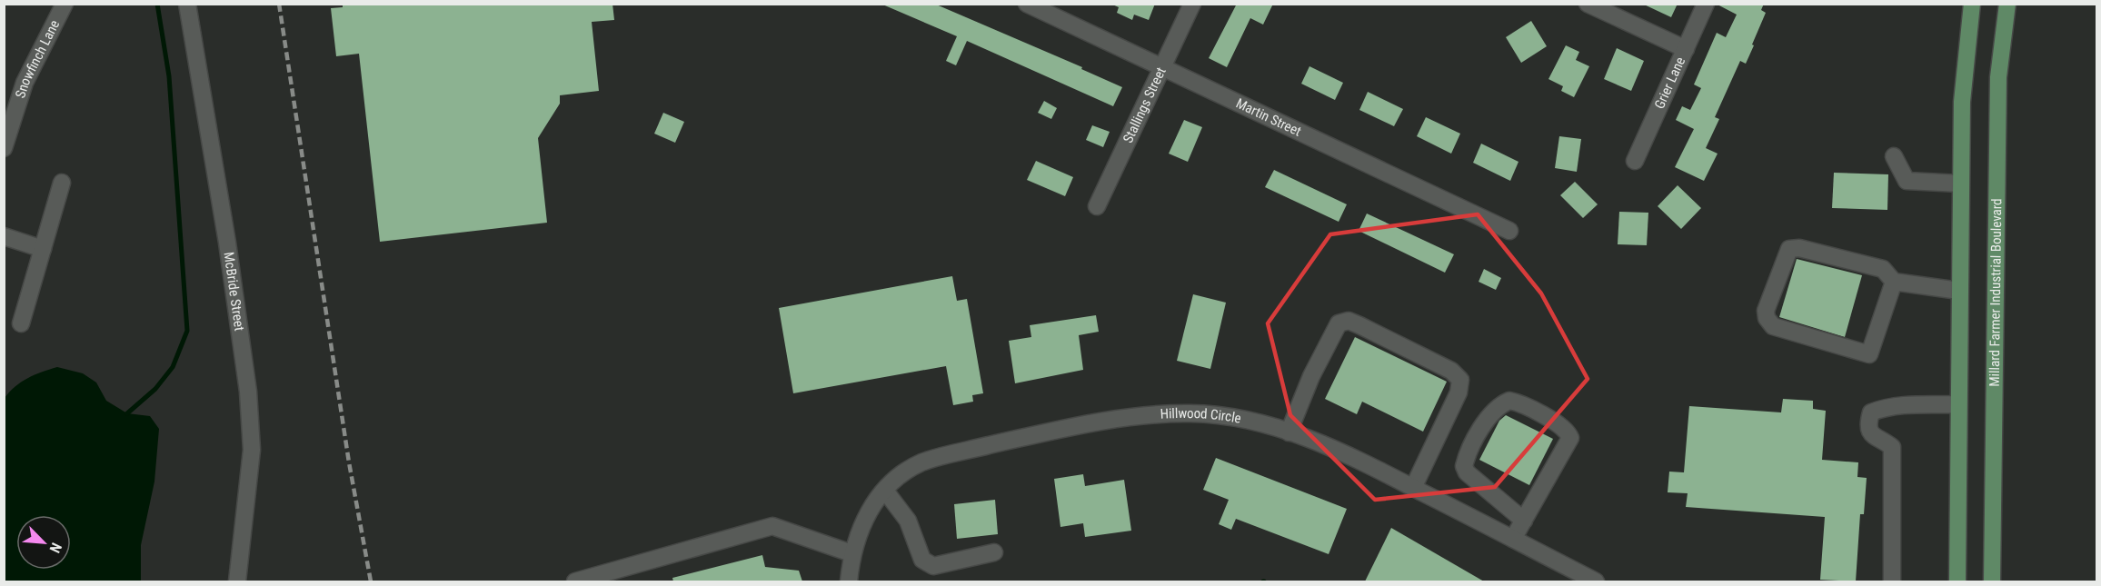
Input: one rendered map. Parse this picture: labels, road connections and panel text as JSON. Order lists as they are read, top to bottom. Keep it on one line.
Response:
{"streets":{"main road":["Millard Farmer Industrial Boulevard"],"street":["Snowfinch Lane","Grier Lane","Stallings Street","Martin Street","McBride Street","Hillwood Circle"]},"crossings":[["Stallings Street","Martin Street"]],"north":"bottom right"}
